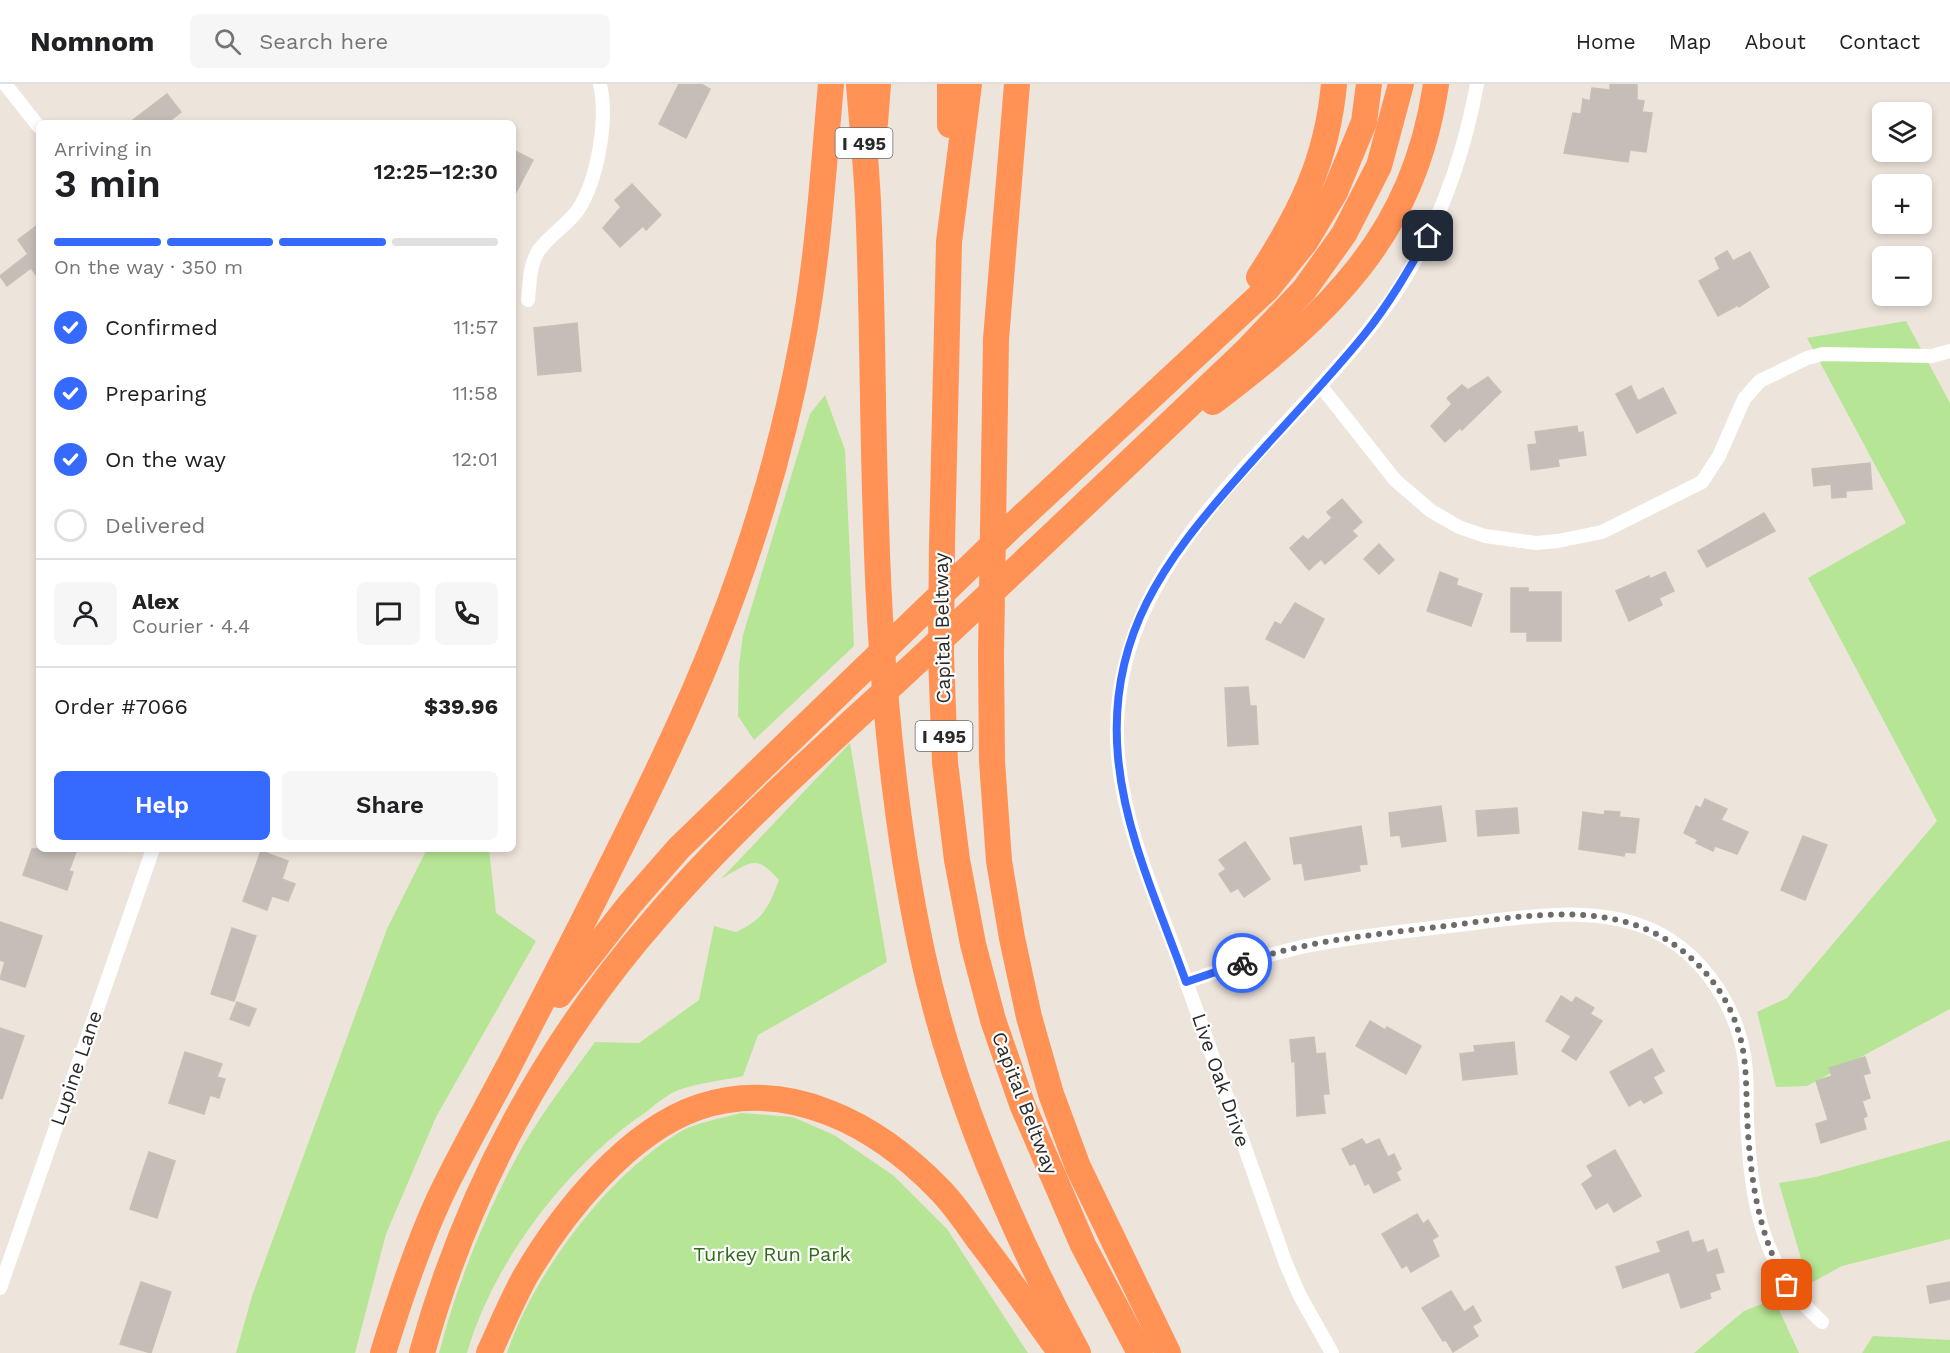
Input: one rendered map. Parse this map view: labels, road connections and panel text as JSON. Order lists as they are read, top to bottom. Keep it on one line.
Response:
{"streets":{"highway":["I 495","Capital Beltway"],"street":["Lupine Lane","Live Oak Drive"]},"parks":["Turkey Run Park"],"page":{"header":"Nomnom","search":"Search here","nav":["Home","Map","About","Contact"],"map_buttons":["+","−"],"heading":["3 min","Arriving in","12:25–12:30"],"panel":["Alex","Courier · 4.4","Order #7066","$39.96"],"bar":"On the way · 350 m","list":[["Confirmed","11:57"],["Preparing","11:58"],["On the way","12:01"],"Delivered"],"buttons":["Help","Share"]}}
